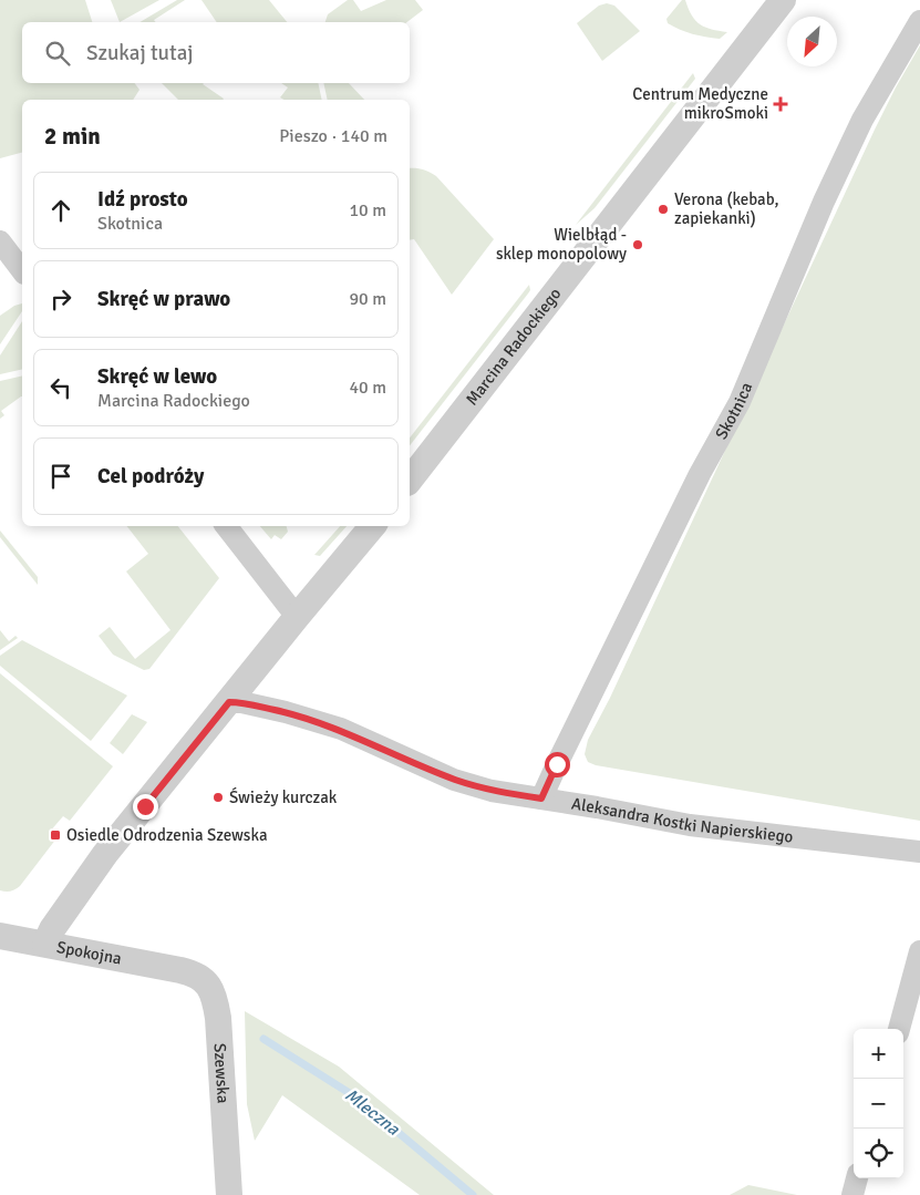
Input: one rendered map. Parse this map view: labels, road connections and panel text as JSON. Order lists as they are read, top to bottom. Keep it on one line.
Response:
{"streets":{"street":["Marcina Radockiego","Skotnica","Aleksandra Kostki Napierskiego","Spokojna","Szewska"]},"crossings":[["Skotnica","Aleksandra Kostki Napierskiego"],["Spokojna","Szewska"]],"water":["Mleczna"],"places":{"health":["Centrum Medyczne mikroSmoki"],"other":["Verona (kebab, zapiekanki)","Wielbłąd - sklep monopolowy","Świeży kurczak"],"transit":["Osiedle Odrodzenia Szewska"]},"north":"bottom left","page":{"search":"Szukaj tutaj","heading":["2 min","Pieszo · 140 m"],"list":[["Idź prosto","Skotnica","10 m"],["Skręć w prawo","90 m"],["Skręć w lewo","Marcina Radockiego","40 m"],"Cel podróży"],"map_buttons":["+","−"]}}
